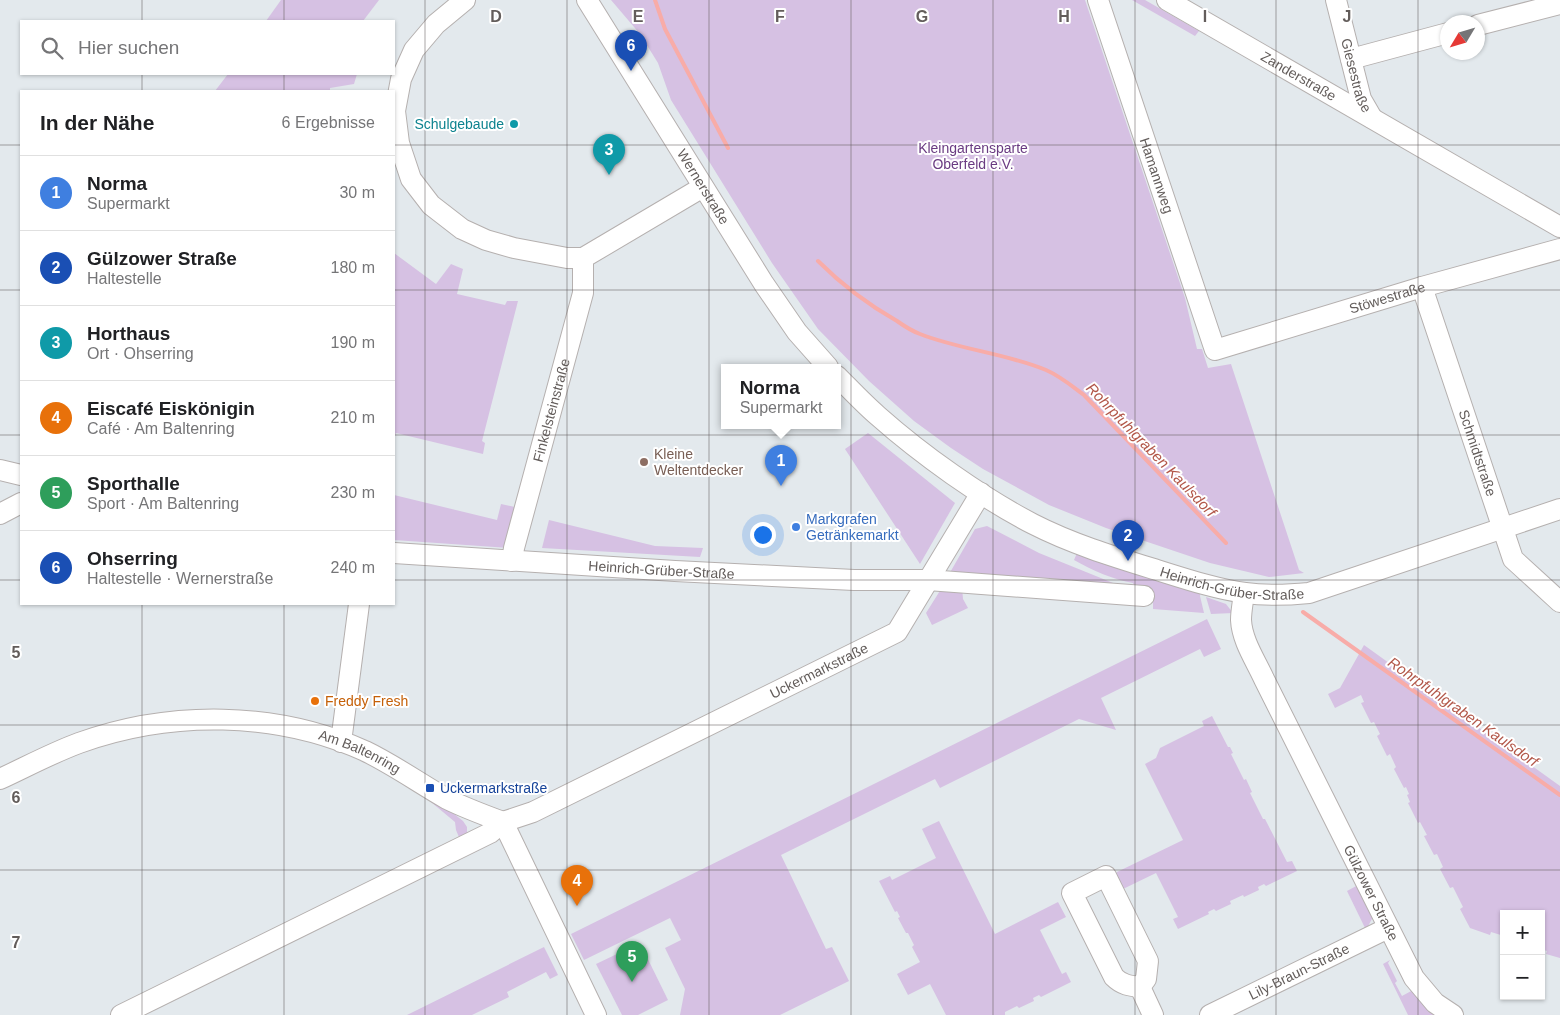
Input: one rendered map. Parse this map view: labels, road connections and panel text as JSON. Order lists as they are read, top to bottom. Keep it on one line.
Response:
{"streets":{"street":["Giesestraße","Zanderstraße","Hamannweg","Wernerstraße","Stöwestraße","Finkelsteinstraße","Schmidtstraße","Heinrich-Grüber-Straße","Uckermarkstraße","Am Baltenring","Gülzower Straße","Lily-Braun-Straße"]},"crossings":[["Giesestraße","Zanderstraße"],["Hamannweg","Stöwestraße"],["Stöwestraße","Schmidtstraße"],["Finkelsteinstraße","Heinrich-Grüber-Straße"],["Schmidtstraße","Heinrich-Grüber-Straße"],["Heinrich-Grüber-Straße","Uckermarkstraße"],["Heinrich-Grüber-Straße","Gülzower Straße"],["Uckermarkstraße","Am Baltenring"],["Gülzower Straße","Lily-Braun-Straße"]],"water":["Rohrpfuhlgraben Kaulsdorf"],"parks":["Kleingartensparte Oberfeld e.V."],"places":{"other":["Schulgebaude","Kleine Weltentdecker","Markgrafen Getränkemarkt","Freddy Fresh"],"transit":["Uckermarkstraße"]},"north":"bottom left","page":{"search":"Hier suchen","pins":["6","3","1","2","4","5"],"heading":["In der Nähe","6 Ergebnisse"],"list":[{"mark":"1","name":"Norma","note":"Supermarkt","value":"30 m"},{"mark":"2","name":"Gülzower Straße","note":"Haltestelle","value":"180 m"},{"mark":"3","name":"Horthaus","note":"Ort · Ohserring","value":"190 m"},{"mark":"4","name":"Eiscafé Eiskönigin","note":"Café · Am Baltenring","value":"210 m"},{"mark":"5","name":"Sporthalle","note":"Sport · Am Baltenring","value":"230 m"},{"mark":"6","name":"Ohserring","note":"Haltestelle · Wernerstraße","value":"240 m"}],"popup":["Norma","Supermarkt"],"map_buttons":["+","−"]},"grid":{"columns":["D","E","F","G","H","I","J"],"rows":["5","6","7"]}}
